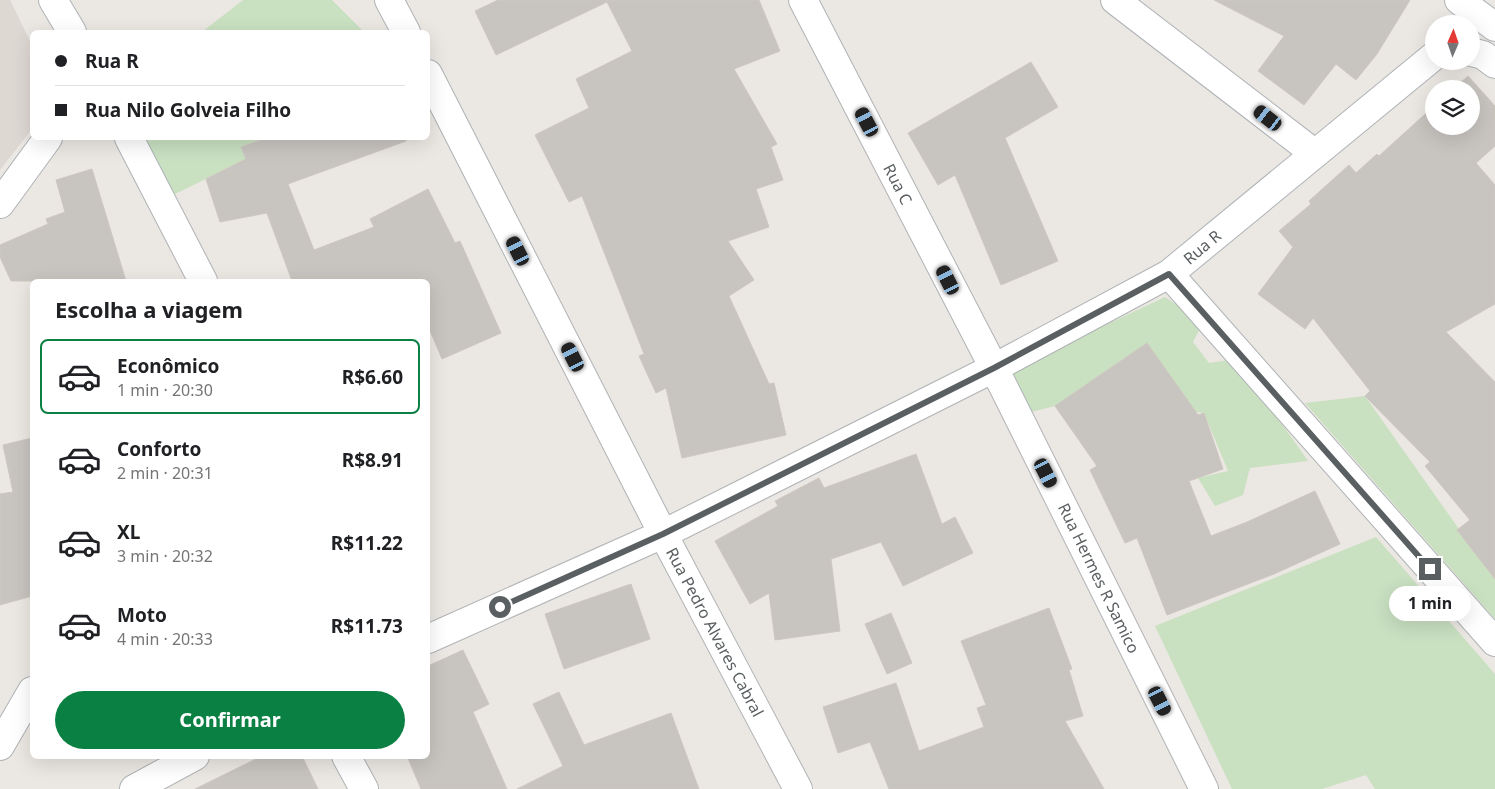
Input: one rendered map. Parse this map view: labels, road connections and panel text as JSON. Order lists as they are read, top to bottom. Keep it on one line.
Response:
{"streets":{"street":["Rua C","Rua R","Rua Hermes R Samico","Rua Pedro Alvares Cabral"]},"crossings":[["Rua C","Rua R"],["Rua C","Rua Hermes R Samico"],["Rua R","Rua Hermes R Samico"],["Rua R","Rua Pedro Alvares Cabral"]],"north":"top","page":{"banner":["Rua R","Rua Nilo Golveia Filho"],"heading":"Escolha a viagem","list":[{"name":"Econômico","note":"1 min · 20:30","value":"R$6.60"},{"name":"Conforto","note":"2 min · 20:31","value":"R$8.91"},{"name":"XL","note":"3 min · 20:32","value":"R$11.22"},{"name":"Moto","note":"4 min · 20:33","value":"R$11.73"}],"bubble":"1 min","buttons":"Confirmar"}}
